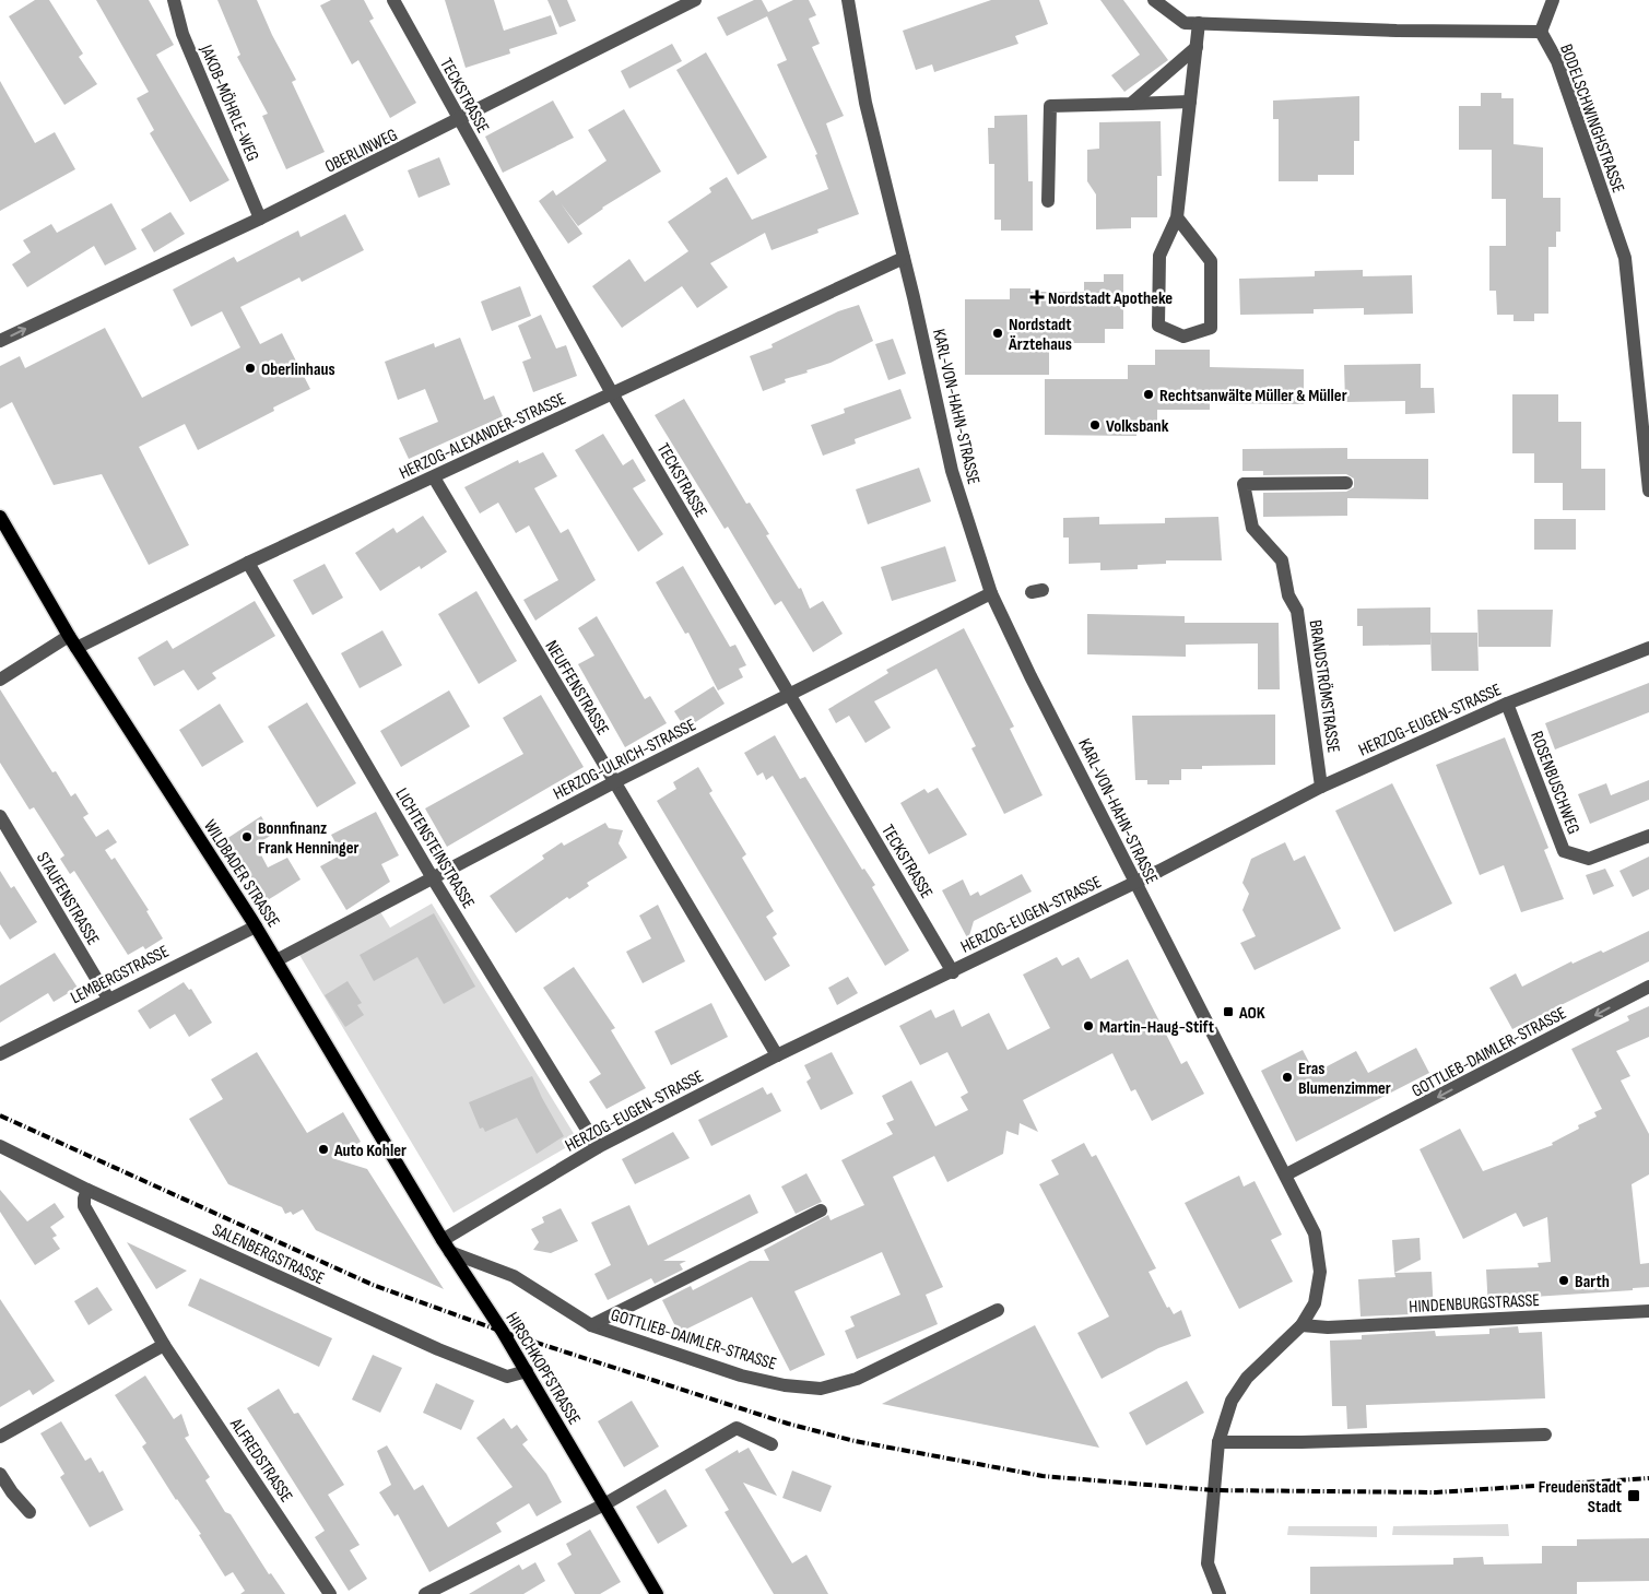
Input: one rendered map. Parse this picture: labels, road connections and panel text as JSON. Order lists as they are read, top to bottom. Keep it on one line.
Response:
{"streets":{"main road":["WILDBADER STRASSE","HIRSCHKOPFSTRASSE"],"street":["TECKSTRASSE","JAKOB-MÖHRLE-WEG","BODELSCHWINGHSTRASSE","OBERLINWEG","KARL-VON-HAHN-STRASSE","HERZOG-ALEXANDER-STRASSE","BRANDSTRÖMSTRASSE","NEUFFENSTRASSE","HERZOG-EUGEN-STRASSE","HERZOG-ULRICH-STRASSE","ROSENBUSCHWEG","LICHTENSTEINSTRASSE","STAUFENSTRASSE","LEMBERGSTRASSE","GOTTLIEB-DAIMLER-STRASSE","SALENBERGSTRASSE","HINDENBURGSTRASSE","ALFREDSTRASSE"]},"crossings":[["TECKSTRASSE","OBERLINWEG"],["TECKSTRASSE","HERZOG-ALEXANDER-STRASSE"],["TECKSTRASSE","HERZOG-EUGEN-STRASSE"],["TECKSTRASSE","HERZOG-ULRICH-STRASSE"],["JAKOB-MÖHRLE-WEG","OBERLINWEG"],["KARL-VON-HAHN-STRASSE","HERZOG-ALEXANDER-STRASSE"],["KARL-VON-HAHN-STRASSE","HERZOG-EUGEN-STRASSE"],["KARL-VON-HAHN-STRASSE","HERZOG-ULRICH-STRASSE"],["KARL-VON-HAHN-STRASSE","GOTTLIEB-DAIMLER-STRASSE"],["KARL-VON-HAHN-STRASSE","HINDENBURGSTRASSE"],["HERZOG-ALEXANDER-STRASSE","NEUFFENSTRASSE"],["HERZOG-ALEXANDER-STRASSE","LICHTENSTEINSTRASSE"],["HERZOG-ALEXANDER-STRASSE","WILDBADER STRASSE"],["BRANDSTRÖMSTRASSE","HERZOG-EUGEN-STRASSE"],["NEUFFENSTRASSE","HERZOG-EUGEN-STRASSE"],["NEUFFENSTRASSE","HERZOG-ULRICH-STRASSE"],["HERZOG-EUGEN-STRASSE","ROSENBUSCHWEG"],["HERZOG-EUGEN-STRASSE","LICHTENSTEINSTRASSE"],["HERZOG-EUGEN-STRASSE","WILDBADER STRASSE"],["HERZOG-EUGEN-STRASSE","GOTTLIEB-DAIMLER-STRASSE"],["HERZOG-EUGEN-STRASSE","HIRSCHKOPFSTRASSE"],["HERZOG-ULRICH-STRASSE","LICHTENSTEINSTRASSE"],["HERZOG-ULRICH-STRASSE","WILDBADER STRASSE"],["WILDBADER STRASSE","LEMBERGSTRASSE"],["WILDBADER STRASSE","GOTTLIEB-DAIMLER-STRASSE"],["WILDBADER STRASSE","HIRSCHKOPFSTRASSE"],["STAUFENSTRASSE","LEMBERGSTRASSE"],["GOTTLIEB-DAIMLER-STRASSE","HIRSCHKOPFSTRASSE"],["SALENBERGSTRASSE","HIRSCHKOPFSTRASSE"],["SALENBERGSTRASSE","ALFREDSTRASSE"]],"one_way":["OBERLINWEG"],"places":{"health":["Nordstadt Apotheke"],"other":["Nordstadt Ärztehaus","Oberlinhaus","Rechtsanwälte Müller & Müller","Volksbank","Bonnfinanz Frank Henninger","Martin-Haug-Stift","Eras Blumenzimmer","Auto Kohler","Barth"],"transit":["AOK","Freudenstadt Stadt"]}}
